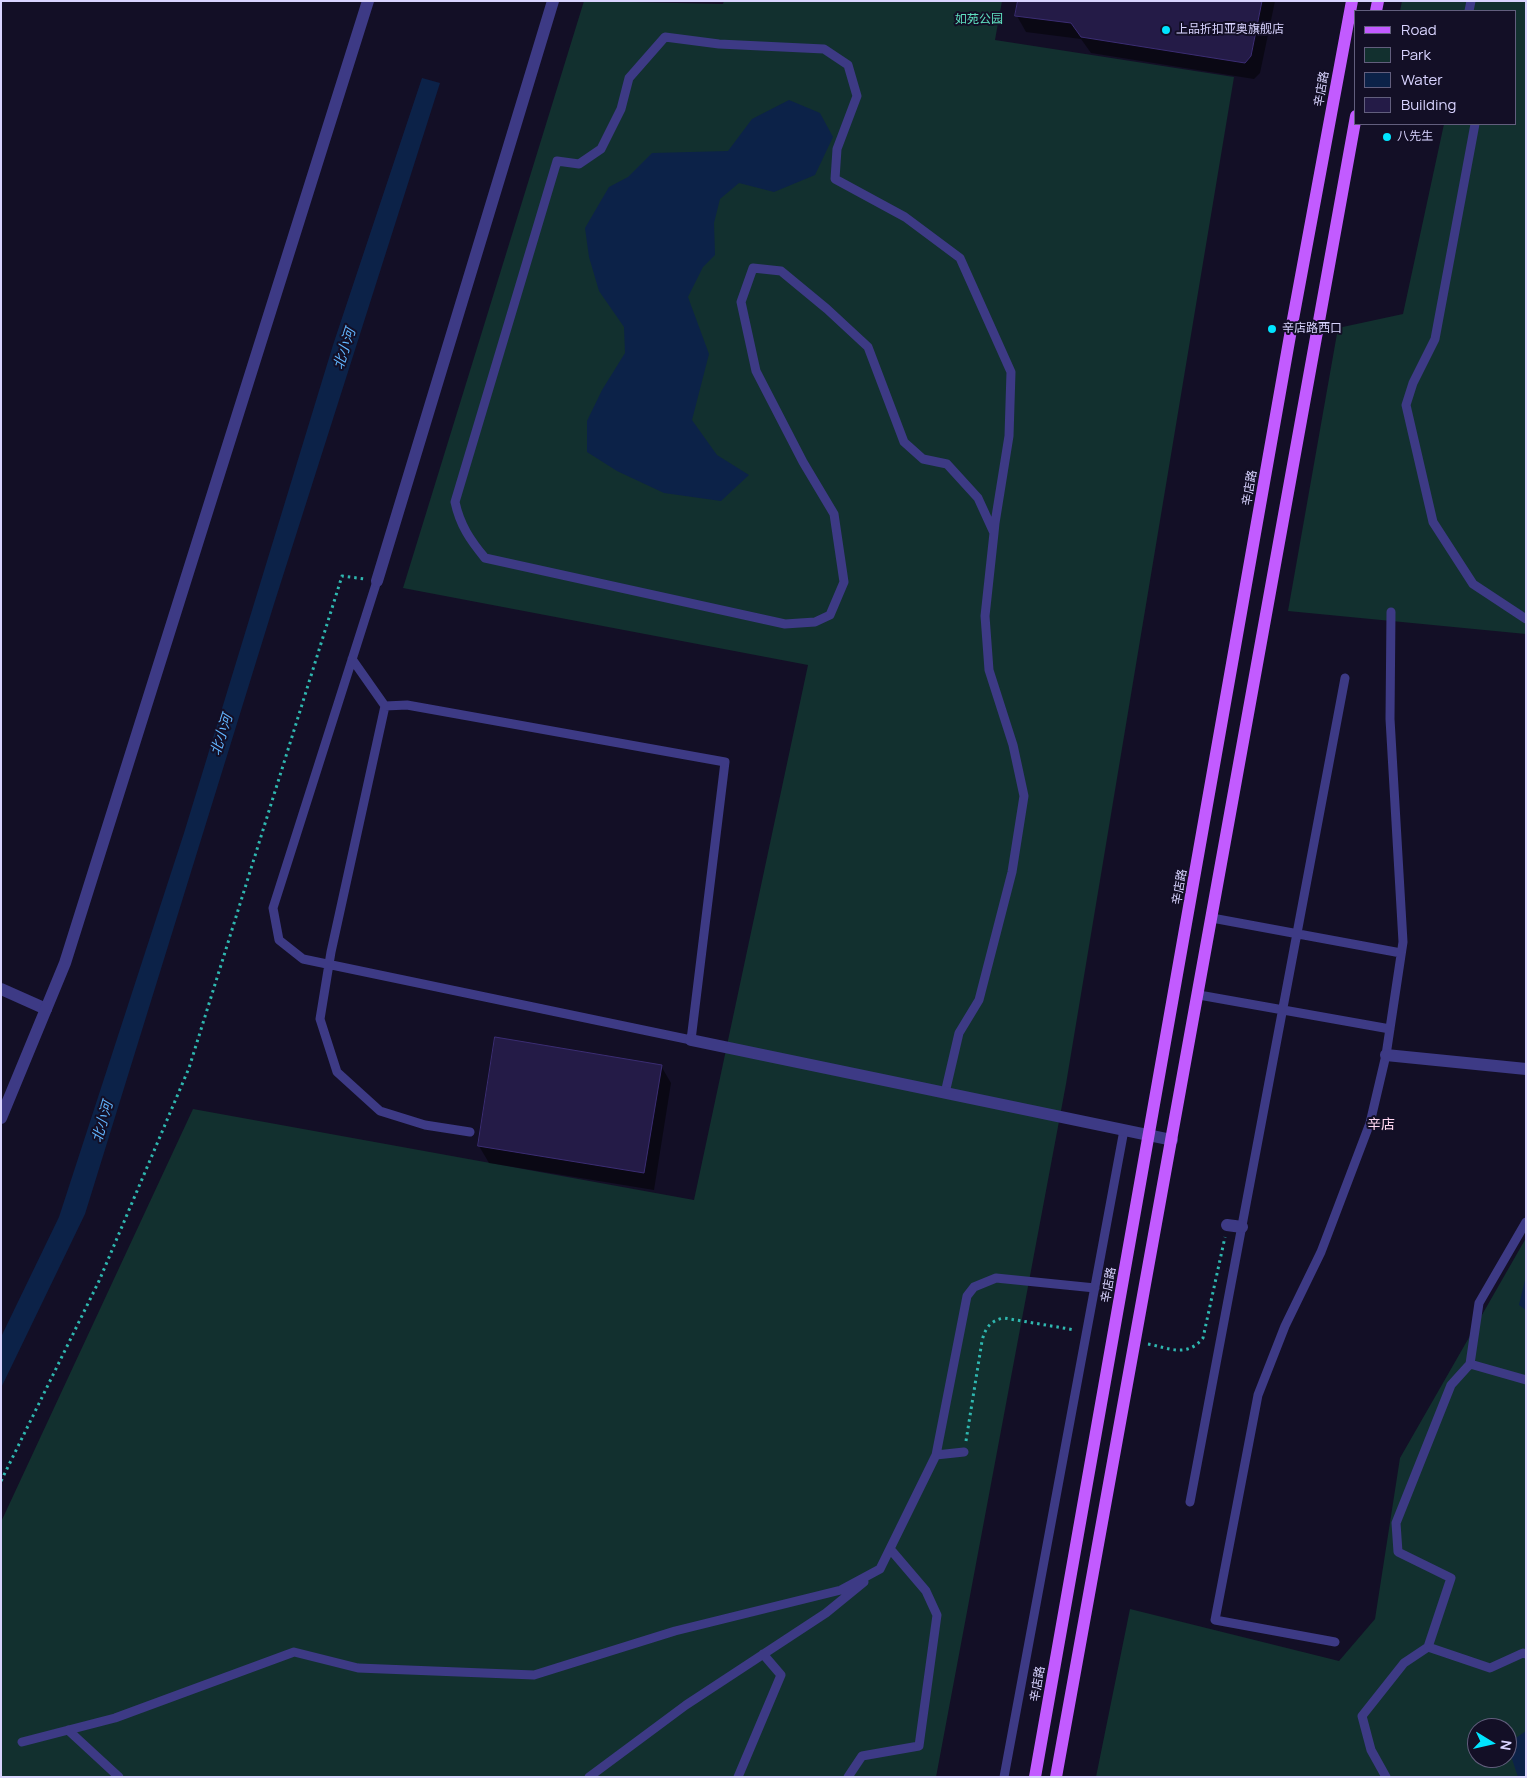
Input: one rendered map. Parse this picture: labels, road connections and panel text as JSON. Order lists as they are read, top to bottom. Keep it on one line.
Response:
{"streets":{"main road":["辛店路"]},"districts":["辛店"],"water":["北小河"],"parks":["如苑公园"],"places":["上品折扣亚奥旗舰店","八先生","辛店路西口"],"legend":["Road","Park","Water","Building"],"north":"right"}
